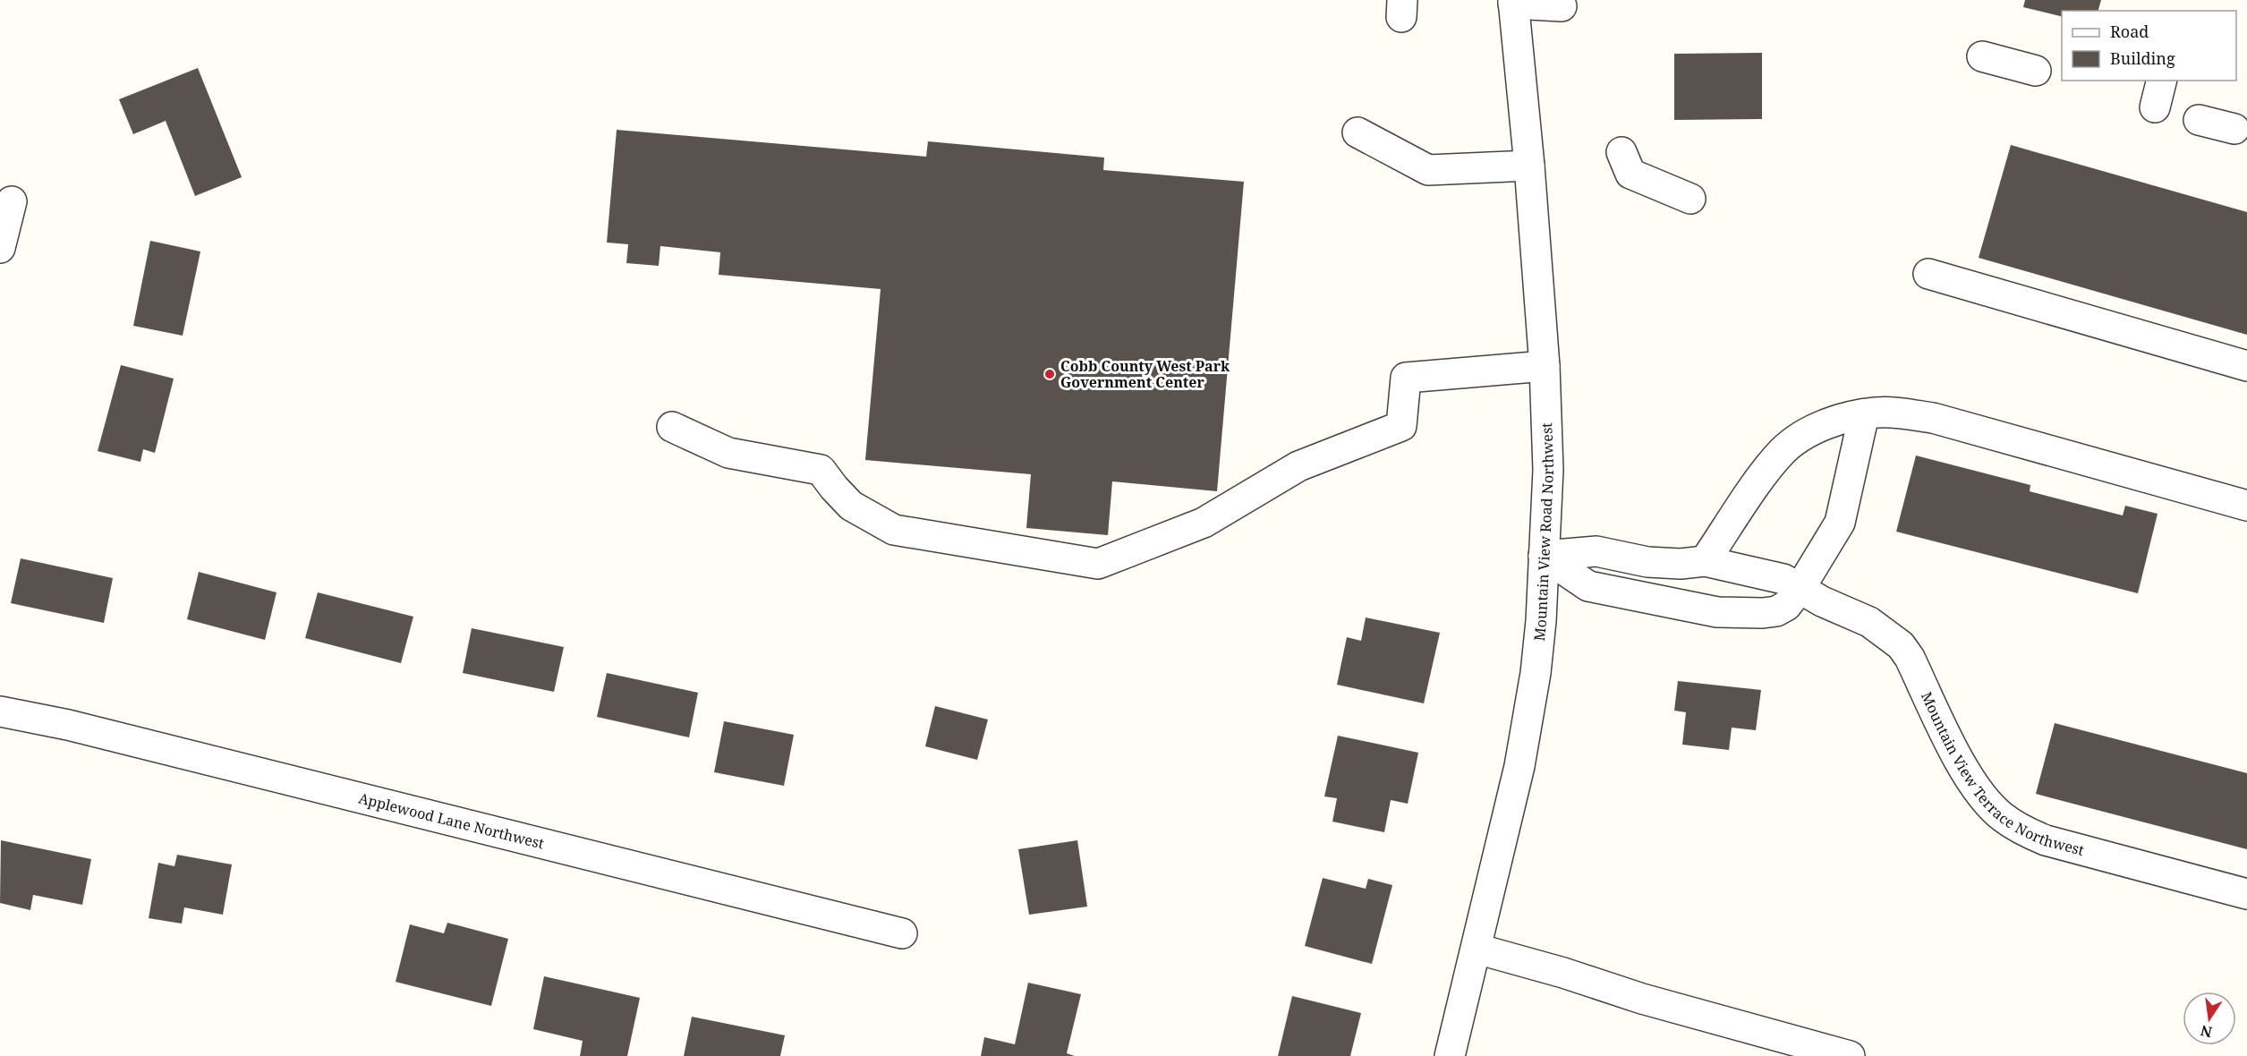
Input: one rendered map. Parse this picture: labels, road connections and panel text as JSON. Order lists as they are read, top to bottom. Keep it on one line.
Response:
{"streets":{"street":["Mountain View Road Northwest","Mountain View Terrace Northwest","Applewood Lane Northwest"]},"crossings":[["Mountain View Road Northwest","Mountain View Terrace Northwest"]],"places":["Cobb County West Park Government Center"],"legend":["Road","Building"],"north":"bottom"}
